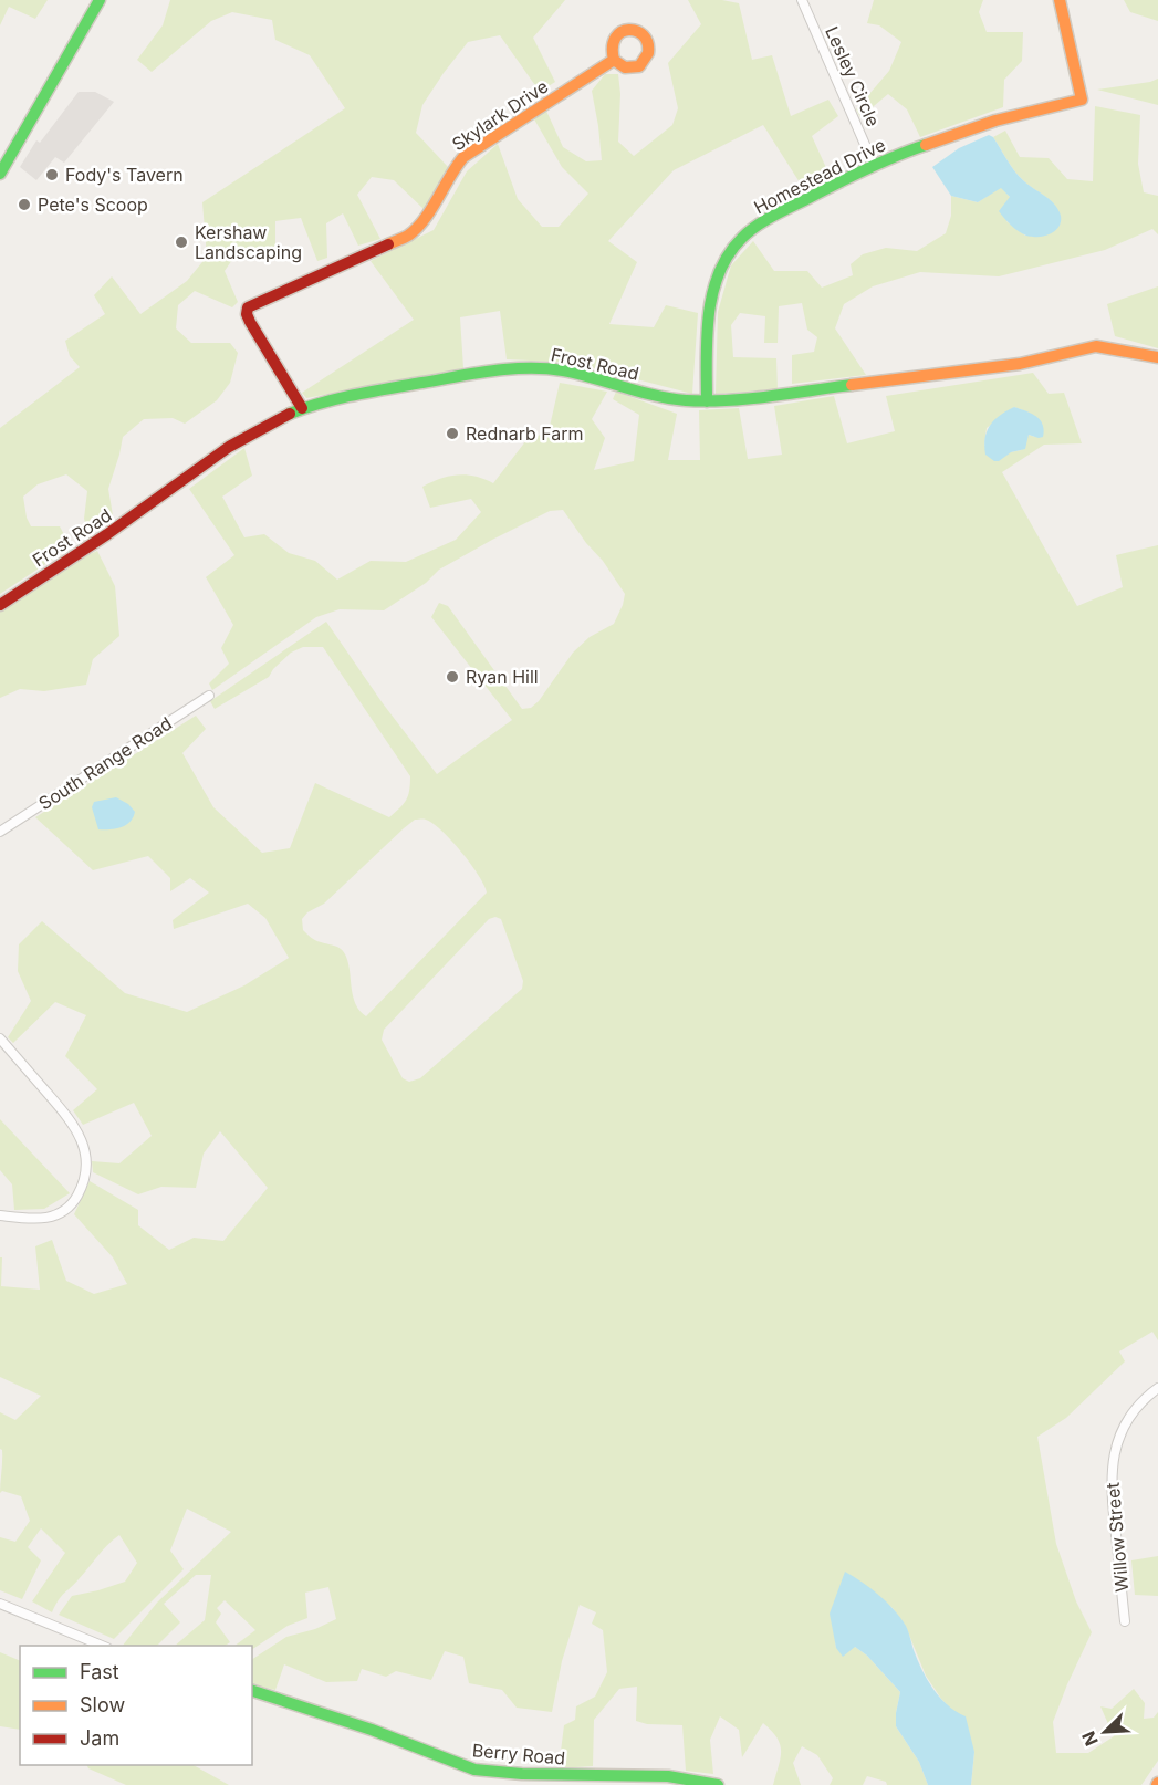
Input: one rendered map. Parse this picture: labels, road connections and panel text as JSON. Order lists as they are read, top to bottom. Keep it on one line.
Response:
{"streets":{"street":["Lesley Circle","Skylark Drive","Homestead Drive","Frost Road","South Range Road","Willow Street","Berry Road"]},"crossings":[["Lesley Circle","Homestead Drive"],["Skylark Drive","Frost Road"],["Homestead Drive","Frost Road"]],"places":["Fody's Tavern","Pete's Scoop","Kershaw Landscaping","Rednarb Farm","Ryan Hill"],"legend":["Fast","Slow","Jam"],"north":"bottom left"}
